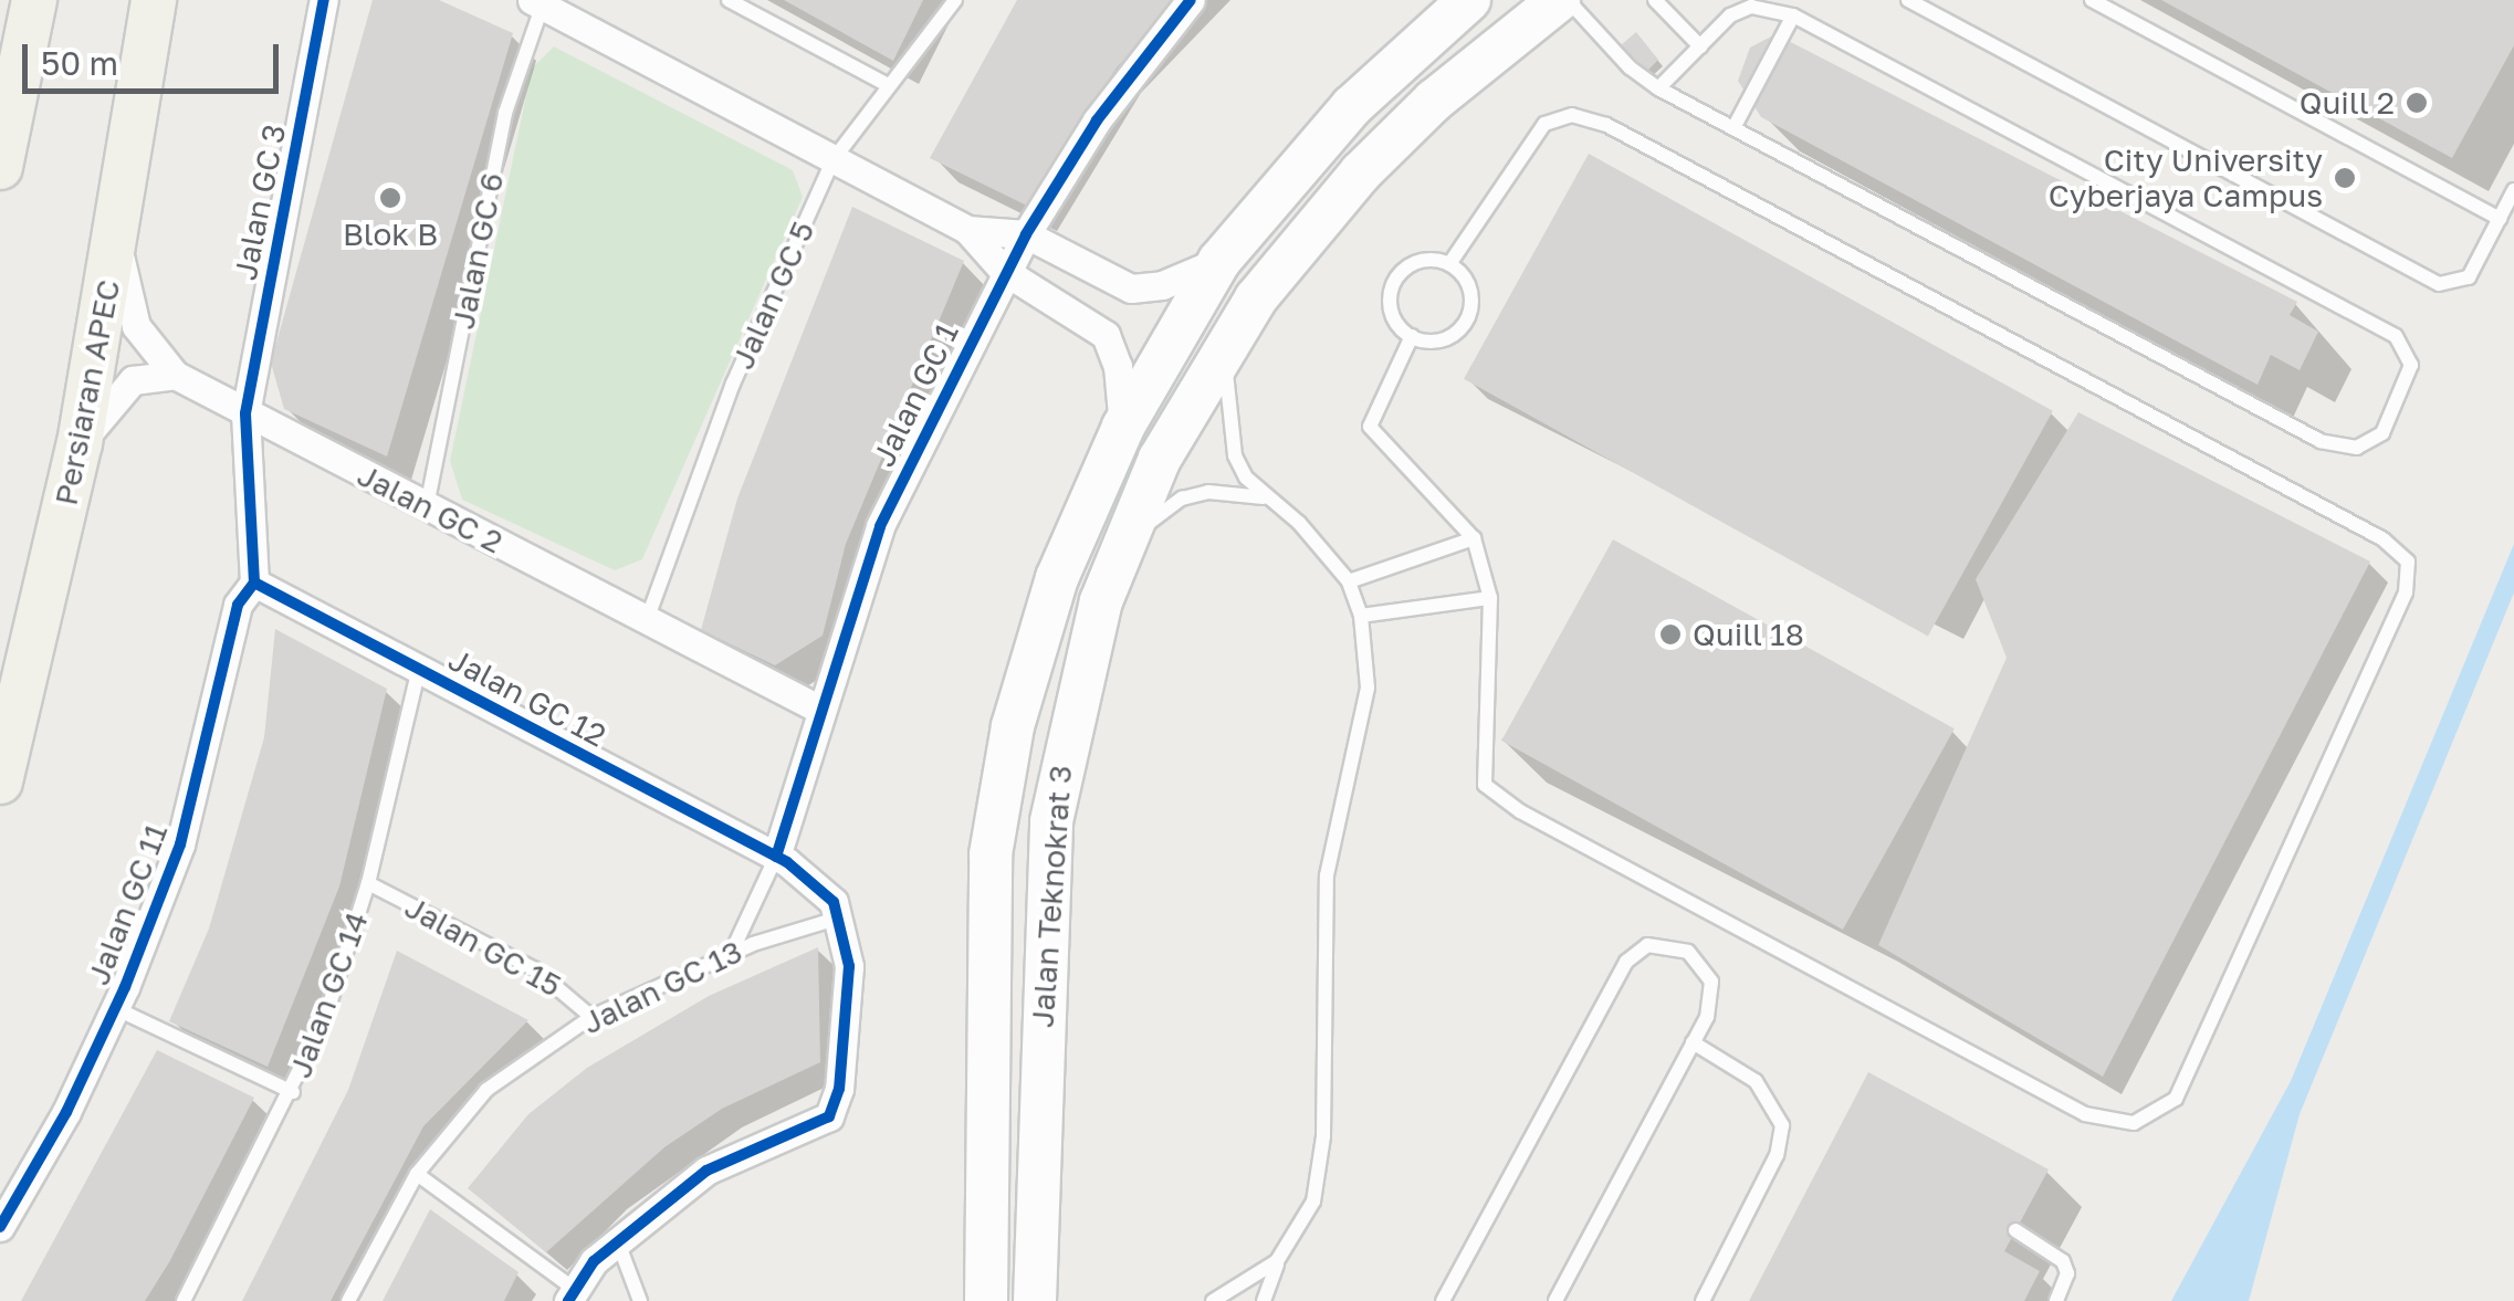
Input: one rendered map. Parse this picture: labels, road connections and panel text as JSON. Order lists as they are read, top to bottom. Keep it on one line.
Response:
{"streets":{"main road":["Persiaran APEC","Jalan Teknokrat 3"],"street":["Jalan GC 3","Jalan GC 1","Jalan GC 2","Jalan GC 12","Jalan GC 11"],"lane":["Jalan GC 6","Jalan GC 5","Jalan GC 15","Jalan GC 13","Jalan GC 14"]},"crossings":[["Jalan GC 3","Jalan GC 2"],["Jalan GC 3","Jalan GC 12"],["Jalan GC 3","Jalan GC 11"],["Jalan GC 6","Jalan GC 2"],["Jalan GC 5","Jalan GC 2"],["Persiaran APEC","Jalan GC 2"],["Jalan GC 1","Jalan GC 2"],["Jalan GC 1","Jalan GC 12"],["Jalan GC 1","Jalan GC 13"],["Jalan GC 12","Jalan GC 11"],["Jalan GC 12","Jalan GC 13"],["Jalan GC 12","Jalan GC 14"],["Jalan GC 15","Jalan GC 13"],["Jalan GC 15","Jalan GC 14"]],"places":["Quill 2","City University Cyberjaya Campus","Blok B","Quill 18"],"scale_bar":"50 m"}
